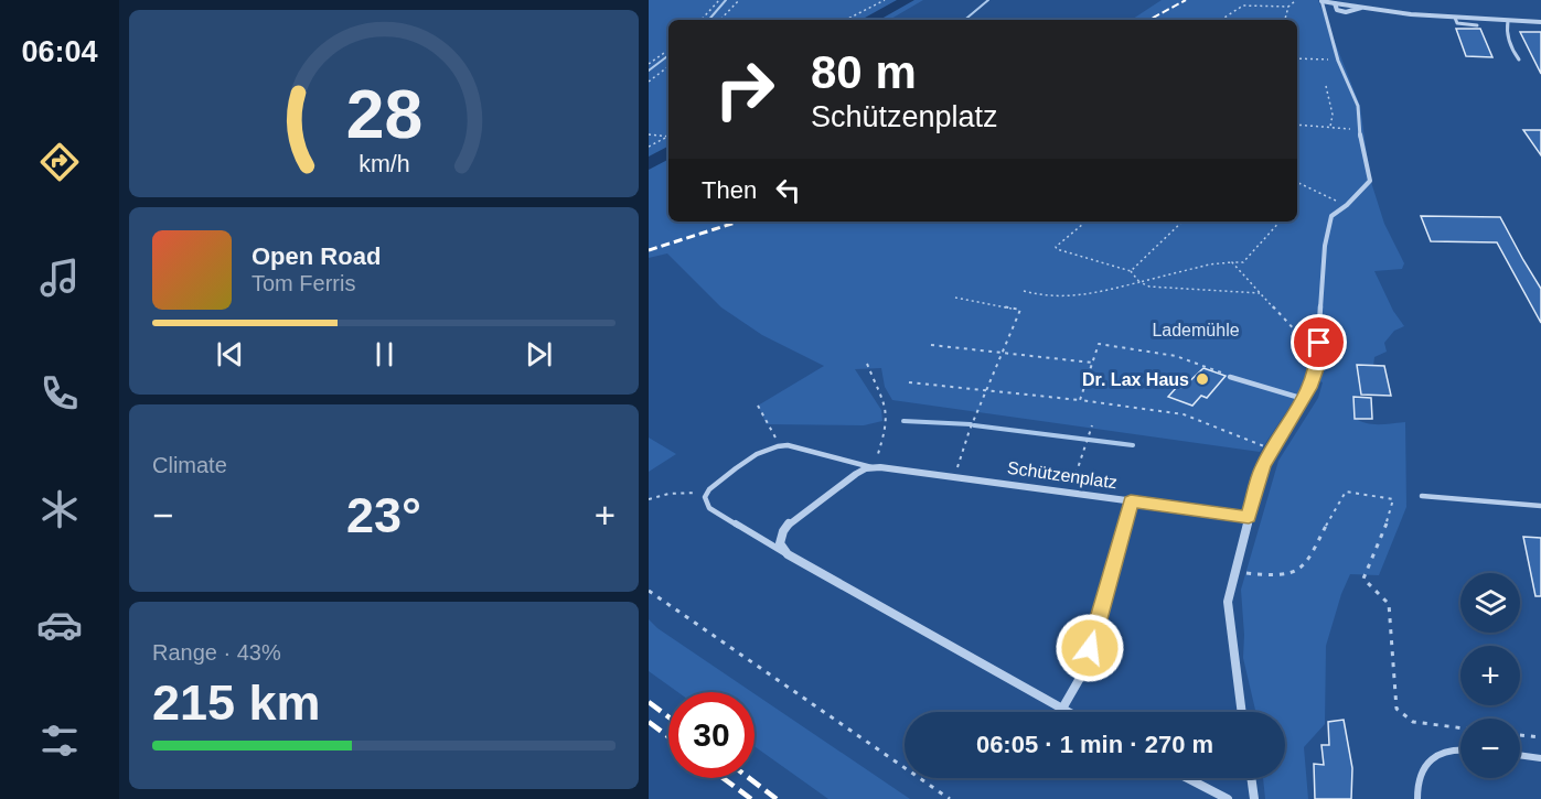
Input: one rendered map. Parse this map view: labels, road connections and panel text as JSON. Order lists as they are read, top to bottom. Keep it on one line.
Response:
{"streets":{"street":["Schützenplatz"]},"parks":["Lademühle"],"places":["Dr. Lax Haus"],"page":{"tabs":"06:04","turn":["80 m","Schützenplatz"],"then":"Then","song":["Open Road","Tom Ferris"],"tile":["Climate",["Range · 43%","215 km"]],"heat":["−","23°","+"],"map_buttons":["+","−"],"limit":"30","trip":"06:05 · 1 min · 270 m","gauge":["28","km/h"]}}
